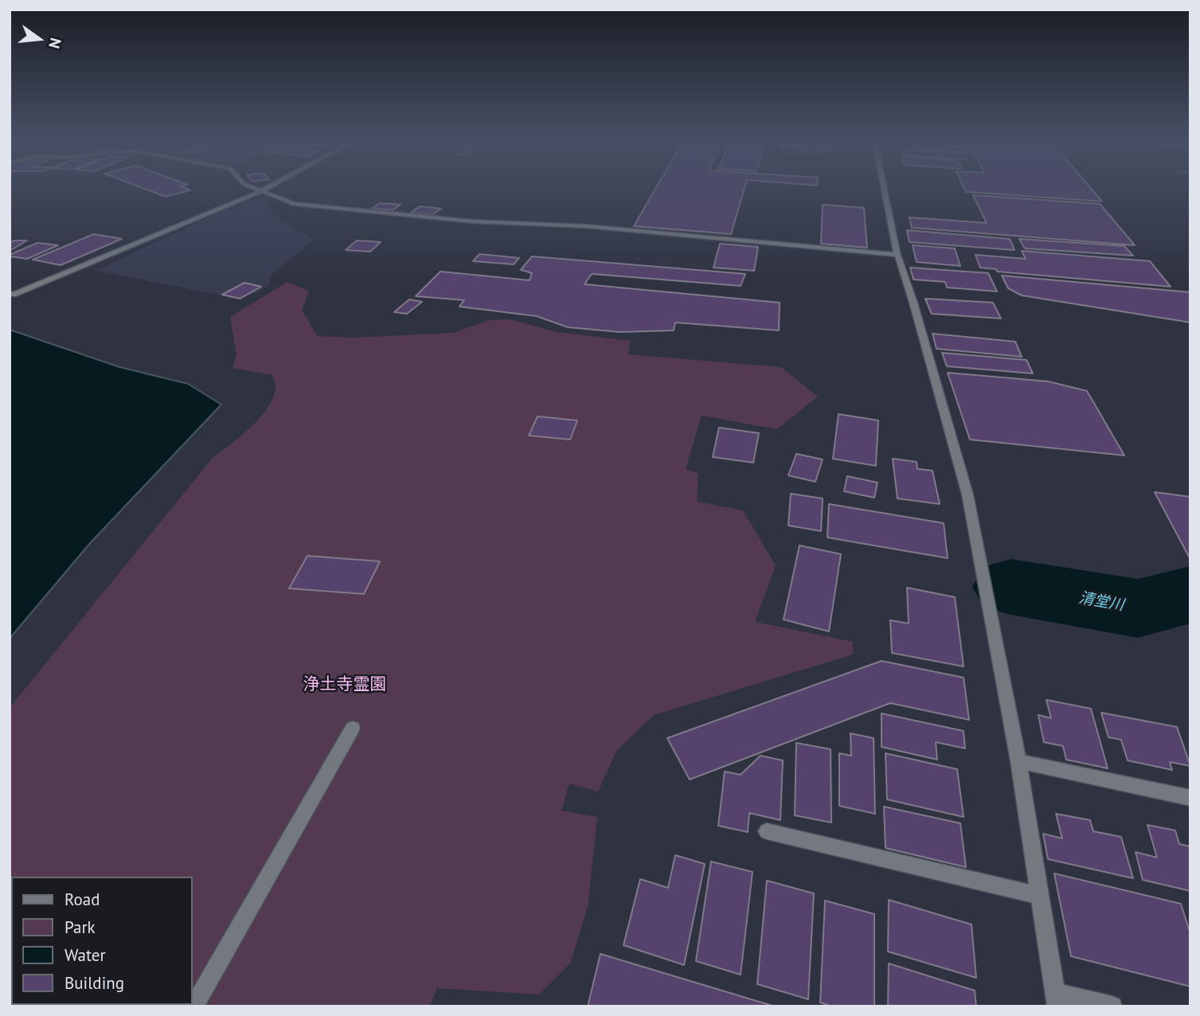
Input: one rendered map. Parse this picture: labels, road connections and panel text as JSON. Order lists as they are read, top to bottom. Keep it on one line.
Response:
{"water":["清堂川"],"parks":["浄土寺霊園"],"legend":["Road","Park","Water","Building"],"north":"right"}
